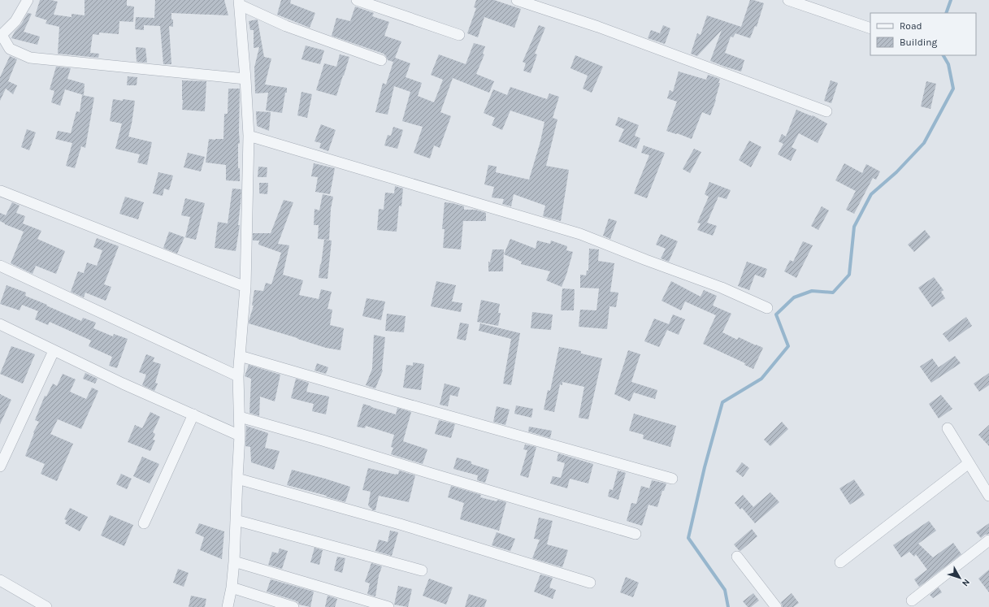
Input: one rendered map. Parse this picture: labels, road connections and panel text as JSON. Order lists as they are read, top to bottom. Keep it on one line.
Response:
{"legend":["Road","Building"],"north":"bottom right"}
